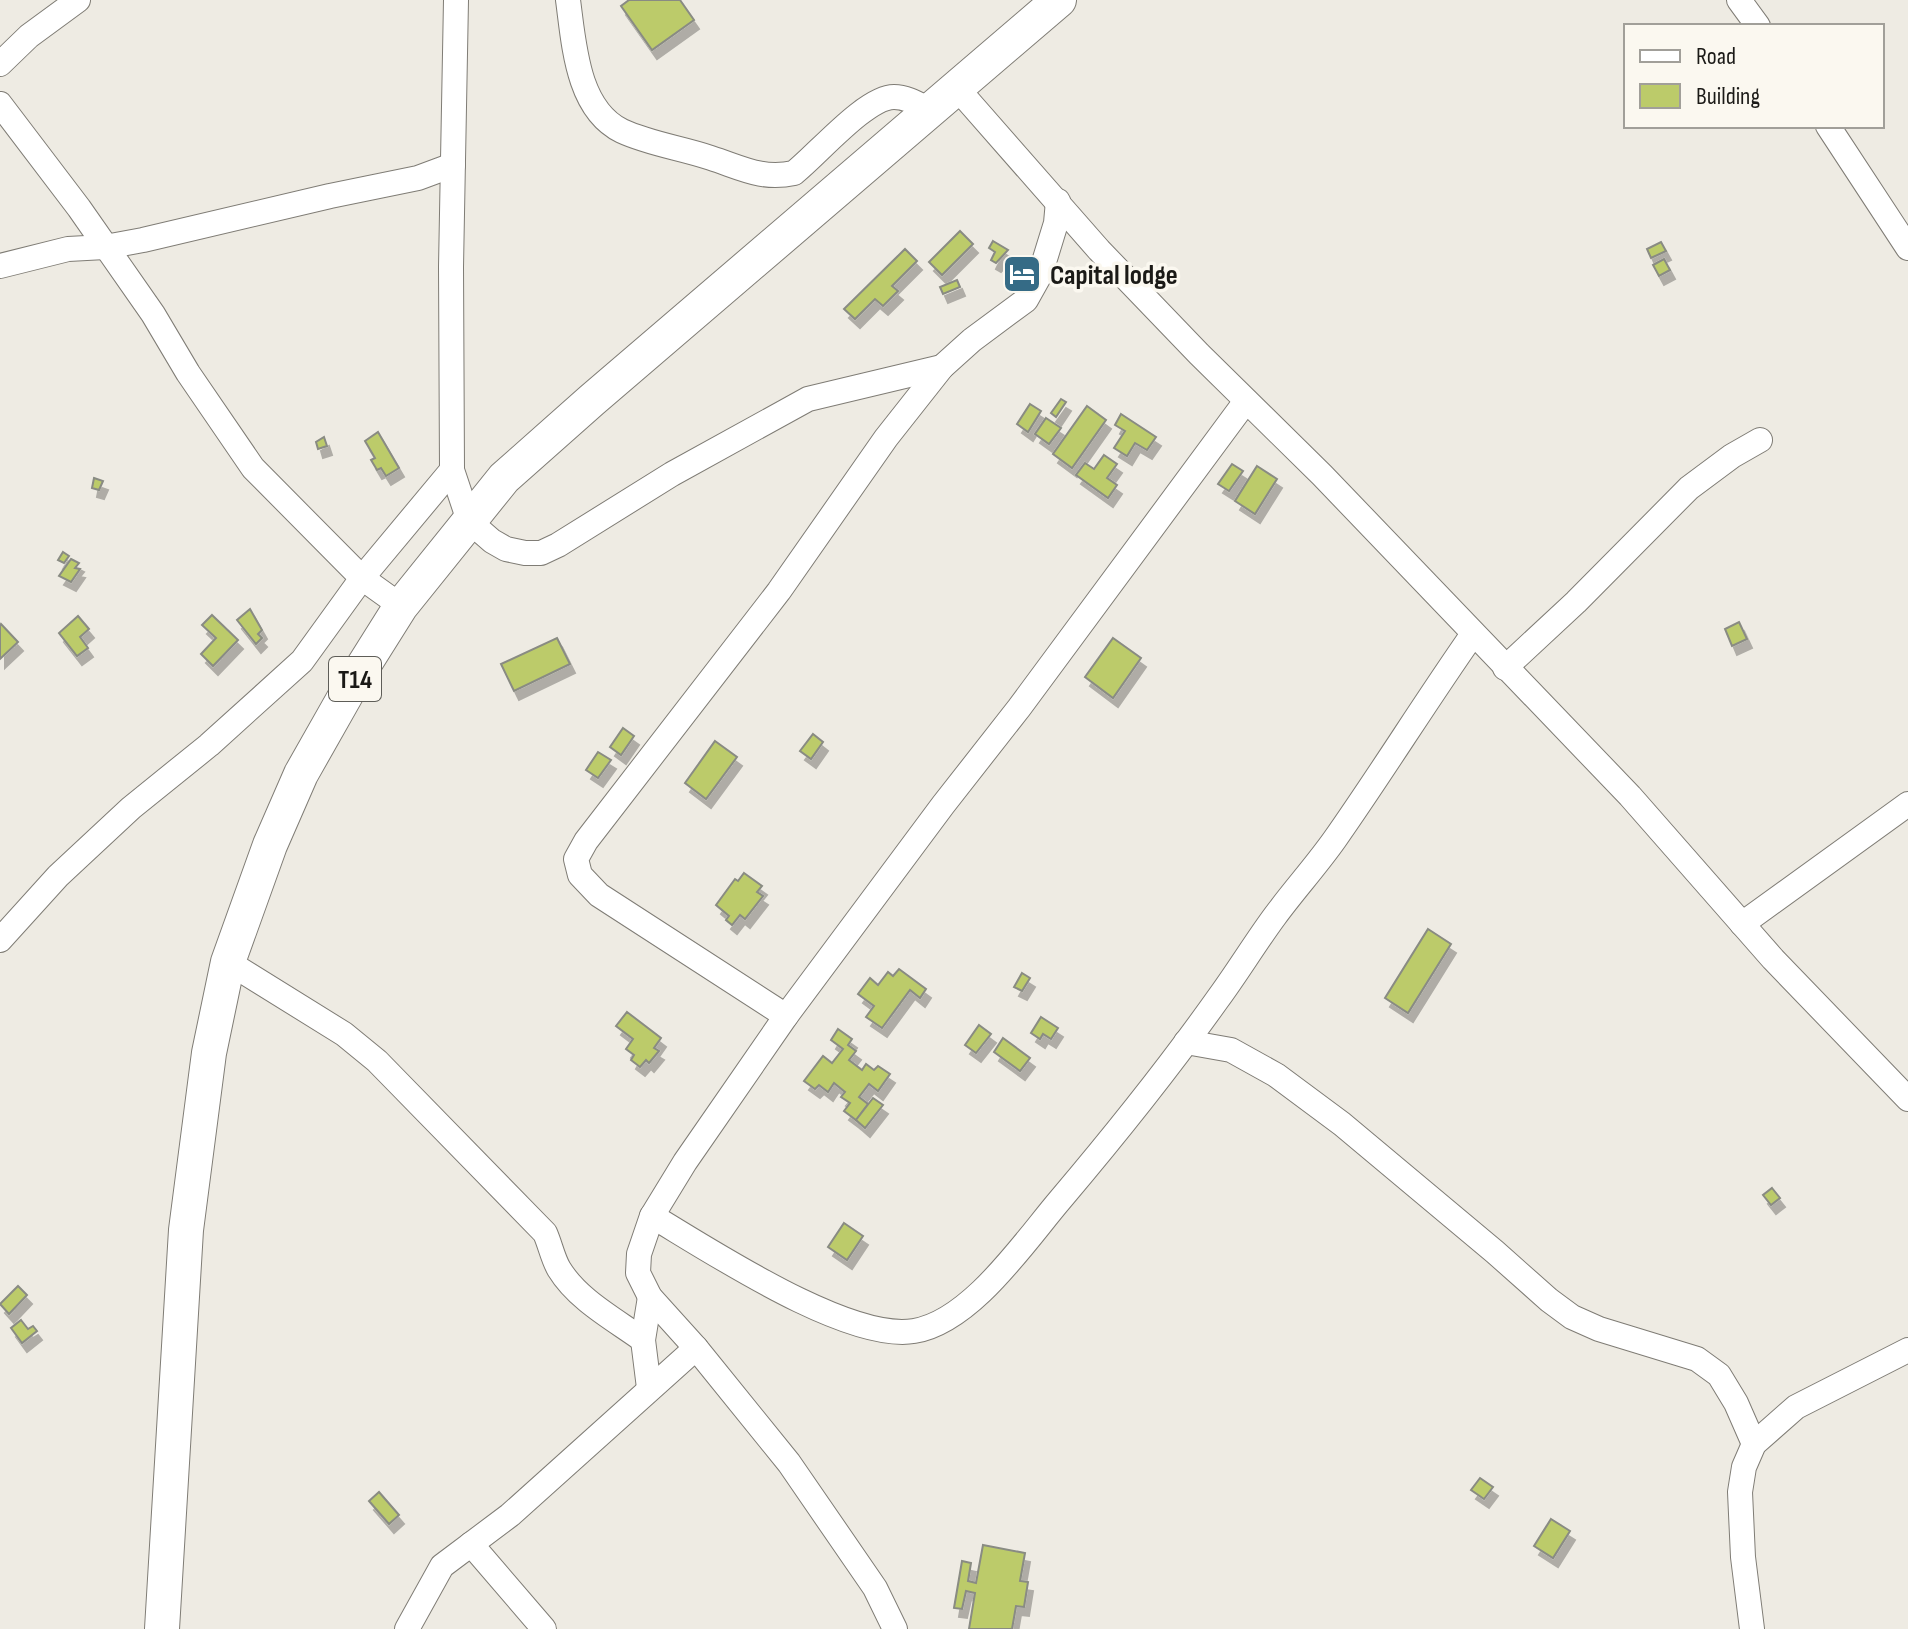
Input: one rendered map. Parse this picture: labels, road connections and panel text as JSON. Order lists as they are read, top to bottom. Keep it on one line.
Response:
{"streets":{"highway":["T14"]},"places":{"hotel":["Capital lodge"]},"legend":["Road","Building"]}
